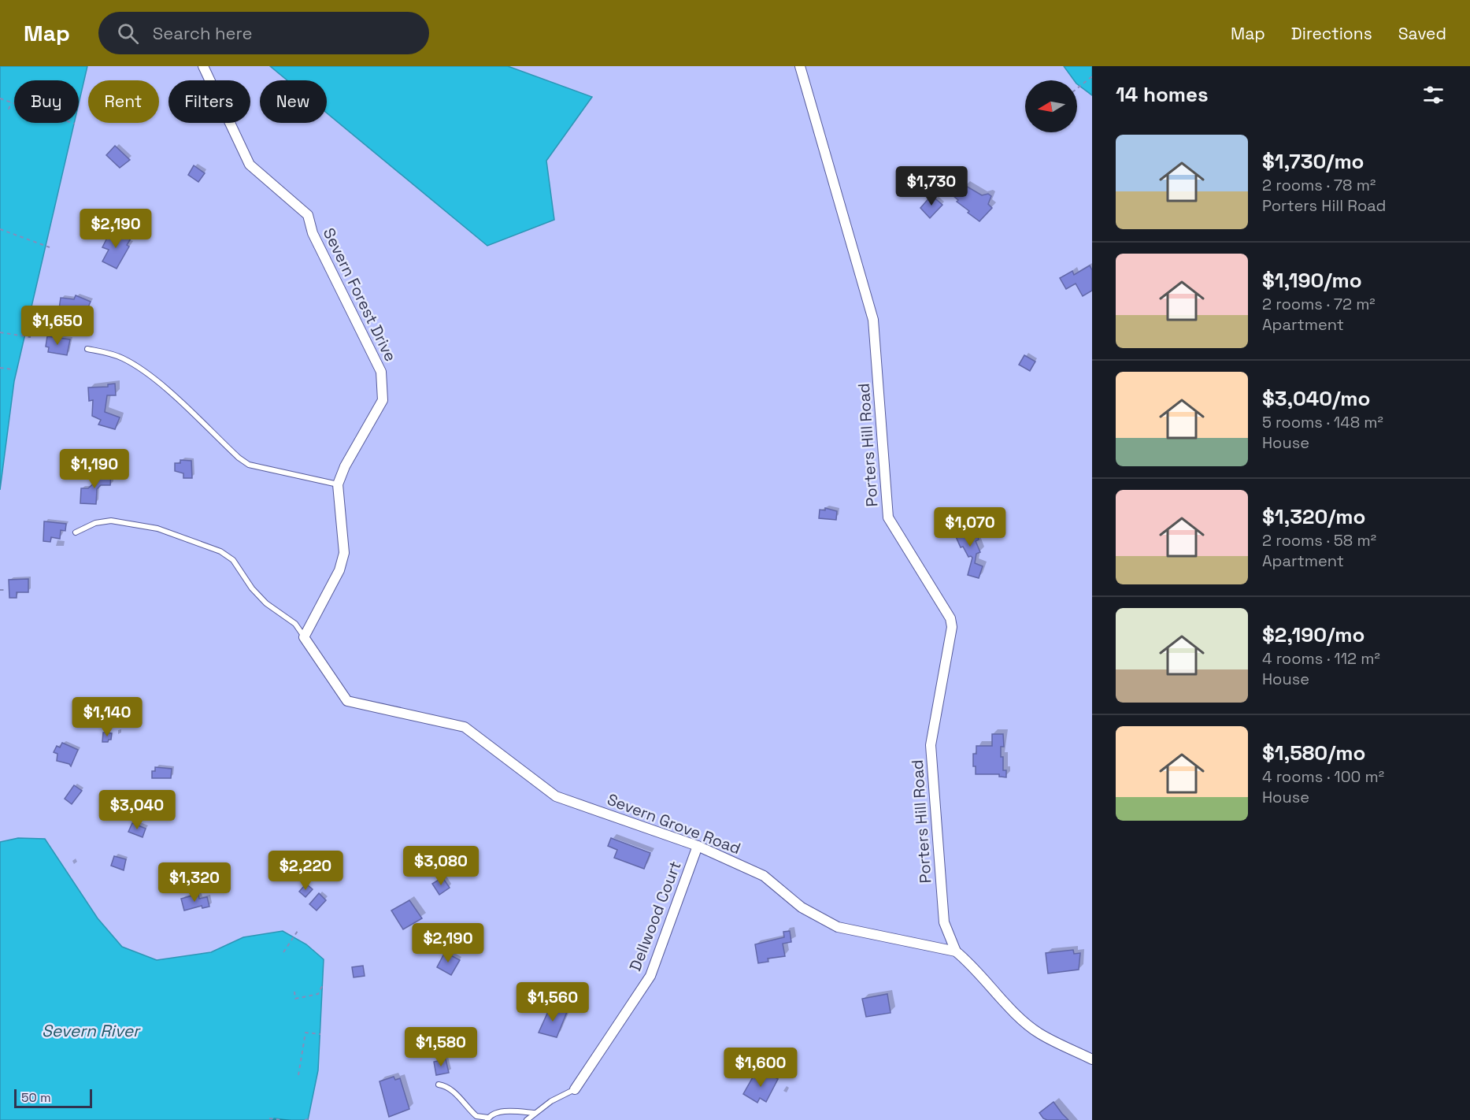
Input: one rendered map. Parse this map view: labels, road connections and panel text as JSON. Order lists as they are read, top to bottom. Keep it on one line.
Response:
{"streets":{"street":["Severn Forest Drive","Porters Hill Road","Severn Grove Road","Dellwood Court"]},"crossings":[["Severn Forest Drive","Severn Grove Road"],["Porters Hill Road","Severn Grove Road"],["Severn Grove Road","Dellwood Court"]],"water":["Severn River"],"scale_bar":"50 m","north":"left","page":{"header":"Map","search":"Search here","nav":["Map","Directions","Saved"],"heading":"14 homes","chip":["Buy","Rent","Filters","New"],"list":[{"name":"$1,730/mo","note":"2 rooms · 78 m² · Porters Hill Road"},{"name":"$1,190/mo","note":"2 rooms · 72 m² · Apartment"},{"name":"$3,040/mo","note":"5 rooms · 148 m² · House"},{"name":"$1,320/mo","note":"2 rooms · 58 m² · Apartment"},{"name":"$2,190/mo","note":"4 rooms · 112 m² · House"},{"name":"$1,580/mo","note":"4 rooms · 100 m² · House"}],"price":["$1,730","$2,190","$1,650","$1,190","$1,070","$1,140","$3,040","$3,080","$2,220","$1,320","$2,190","$1,560","$1,580","$1,600"],"scale":"50 m"}}
